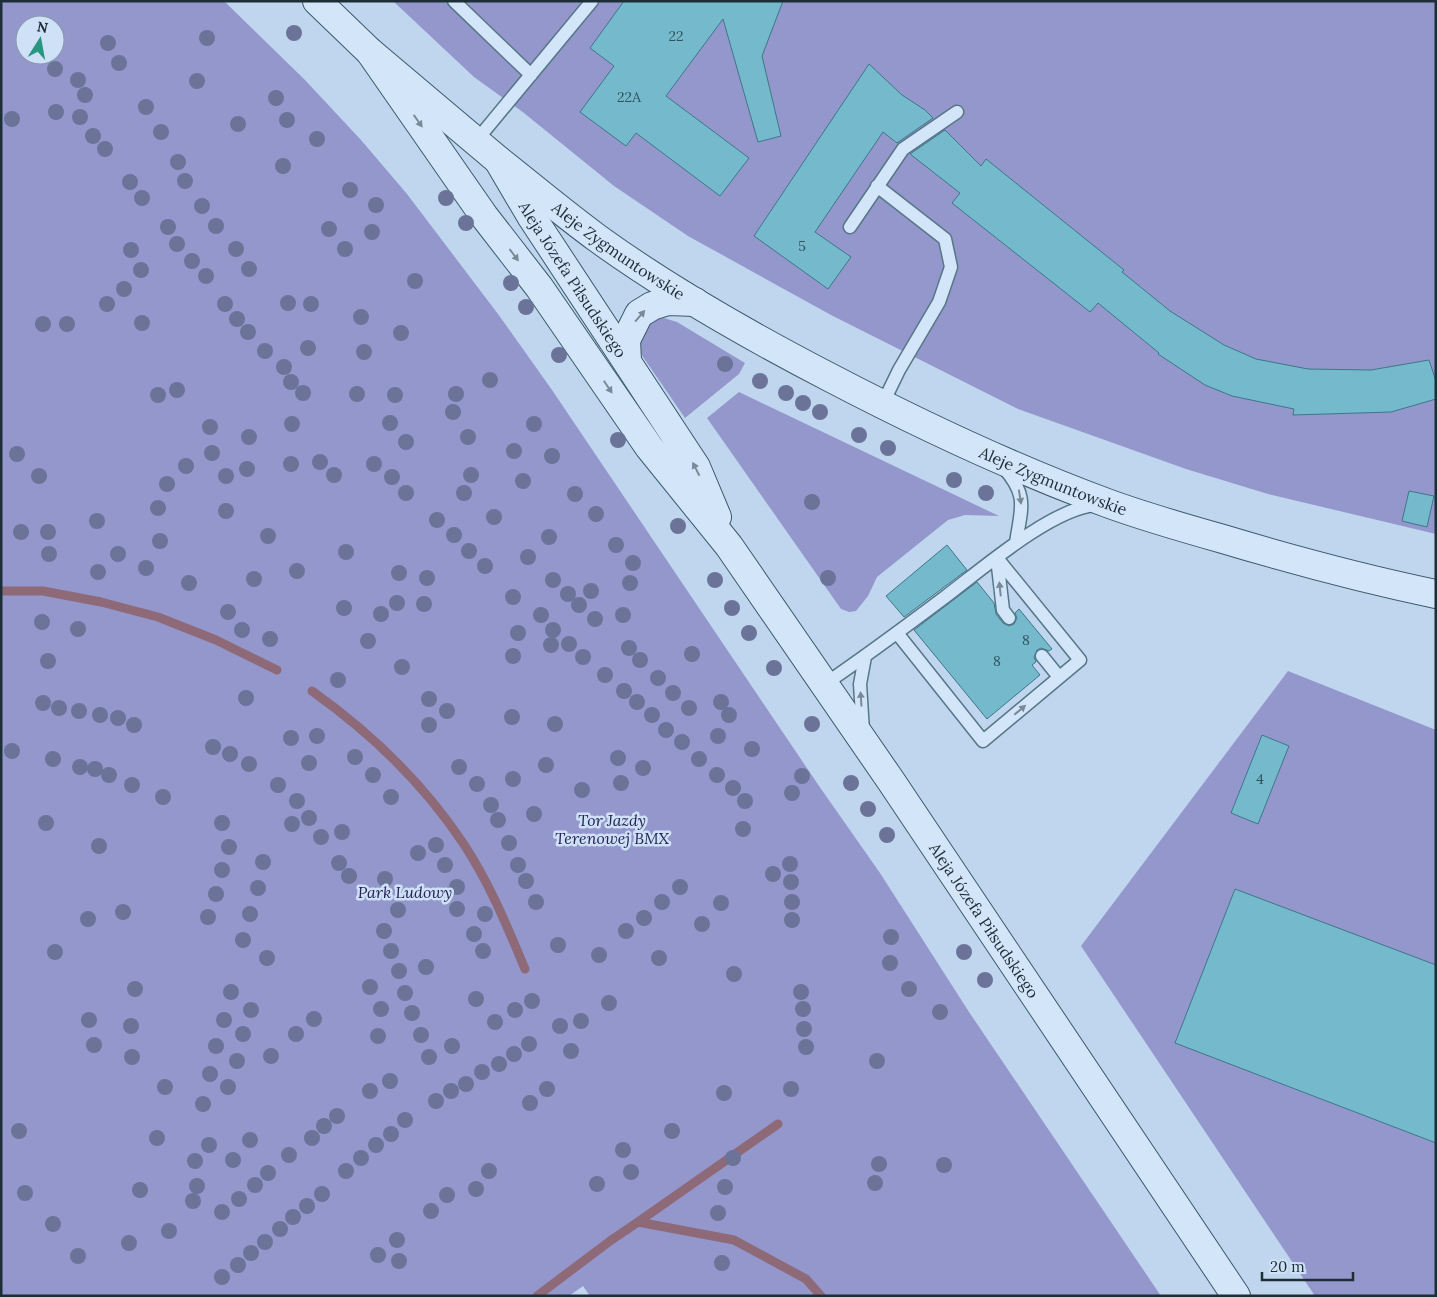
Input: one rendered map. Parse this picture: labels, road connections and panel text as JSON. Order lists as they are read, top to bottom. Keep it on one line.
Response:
{"streets":{"street":["Aleje Zygmuntowskie","Aleja Józefa Piłsudskiego"]},"crossings":[["Aleje Zygmuntowskie","Aleja Józefa Piłsudskiego"]],"parks":["Tor Jazdy Terenowej BMX","Park Ludowy"],"house_numbers":["22","22A","5","8","8","4"],"scale_bar":"20 m","north":"top"}
